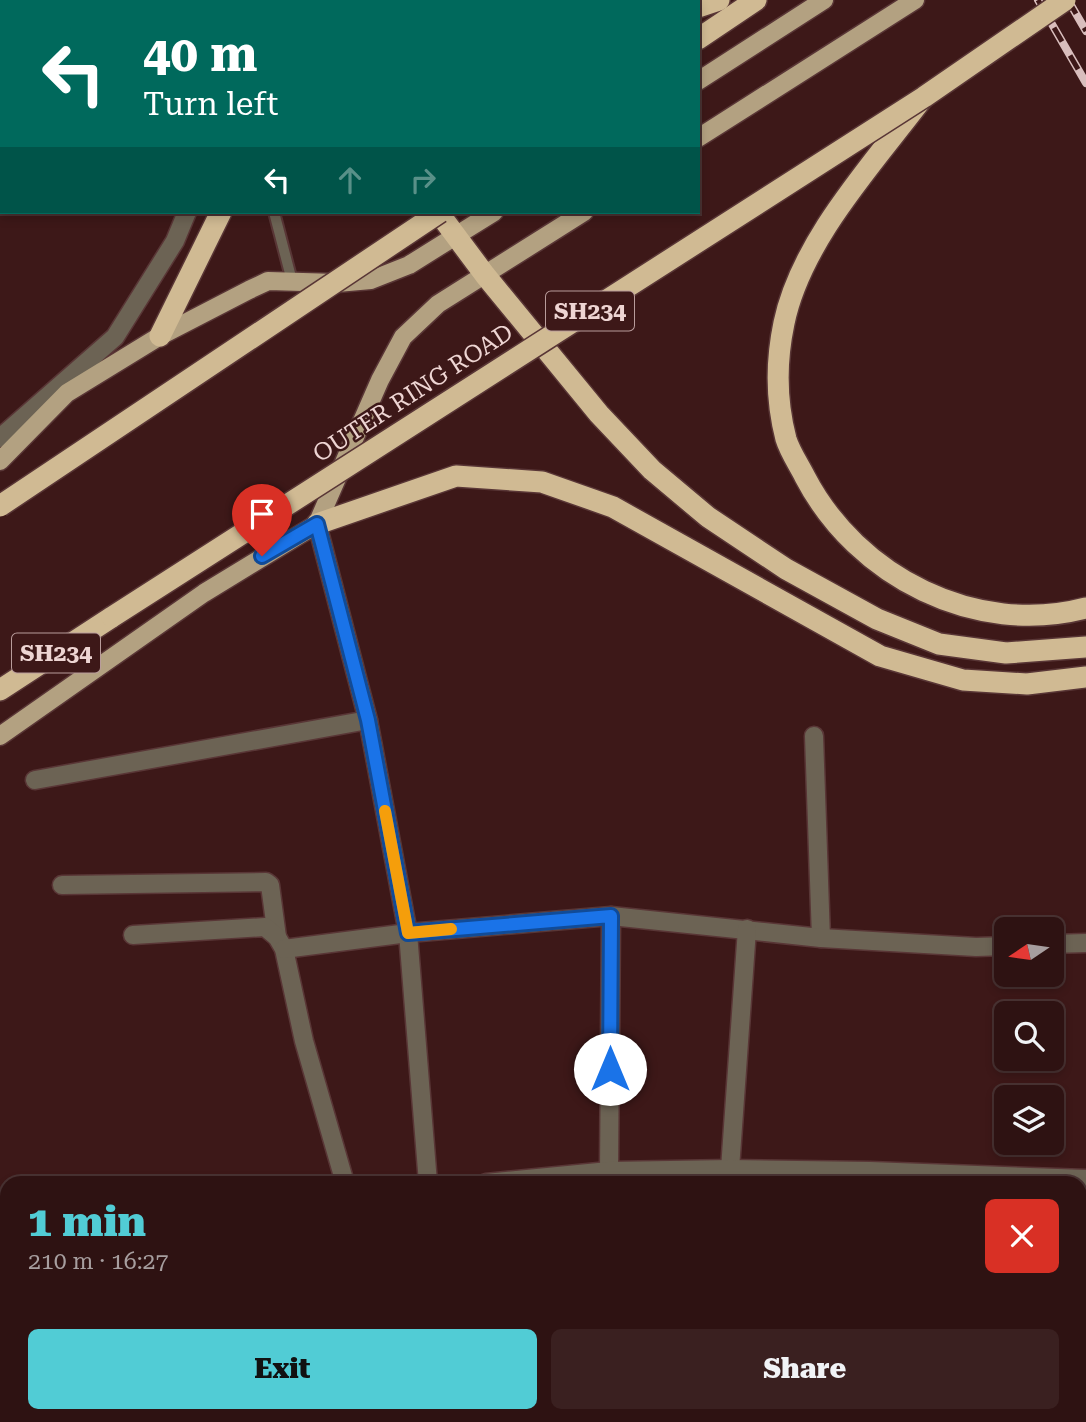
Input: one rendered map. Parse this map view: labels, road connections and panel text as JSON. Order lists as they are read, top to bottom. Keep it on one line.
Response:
{"streets":{"highway":["SH234","OUTER RING ROAD"]},"north":"left","page":{"turn":["40 m","Turn left"],"heading":["1 min","210 m · 16:27"],"buttons":["Exit","Share"]}}
